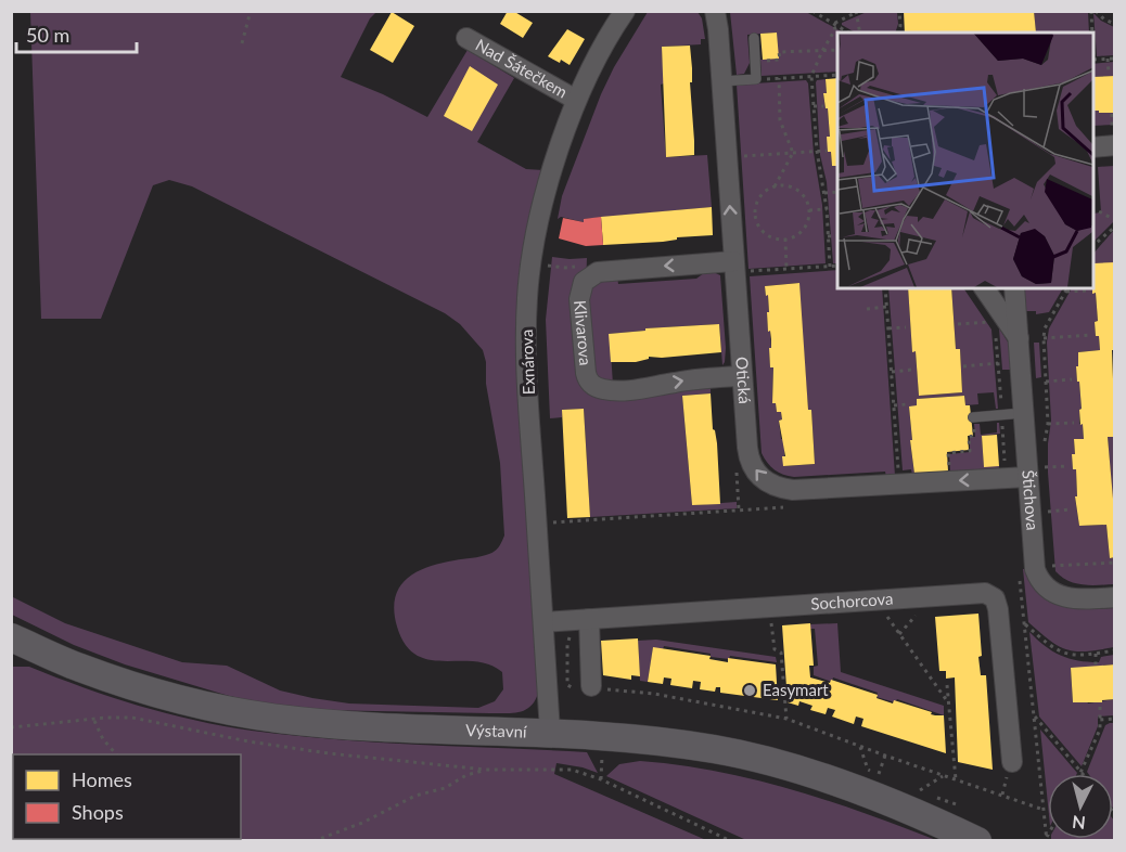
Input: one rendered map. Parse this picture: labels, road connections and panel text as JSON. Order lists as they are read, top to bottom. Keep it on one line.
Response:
{"streets":{"main road":["Výstavní"],"street":["Nad Šátečkem","Klivarova","Exnárova","Otická","Štichova","Sochorcova"]},"crossings":[["Nad Šátečkem","Exnárova"],["Klivarova","Otická"],["Exnárova","Sochorcova"],["Exnárova","Výstavní"],["Otická","Štichova"]],"places":["Easymart"],"legend":["Homes","Shops"],"scale_bar":"50 m","north":"bottom"}
